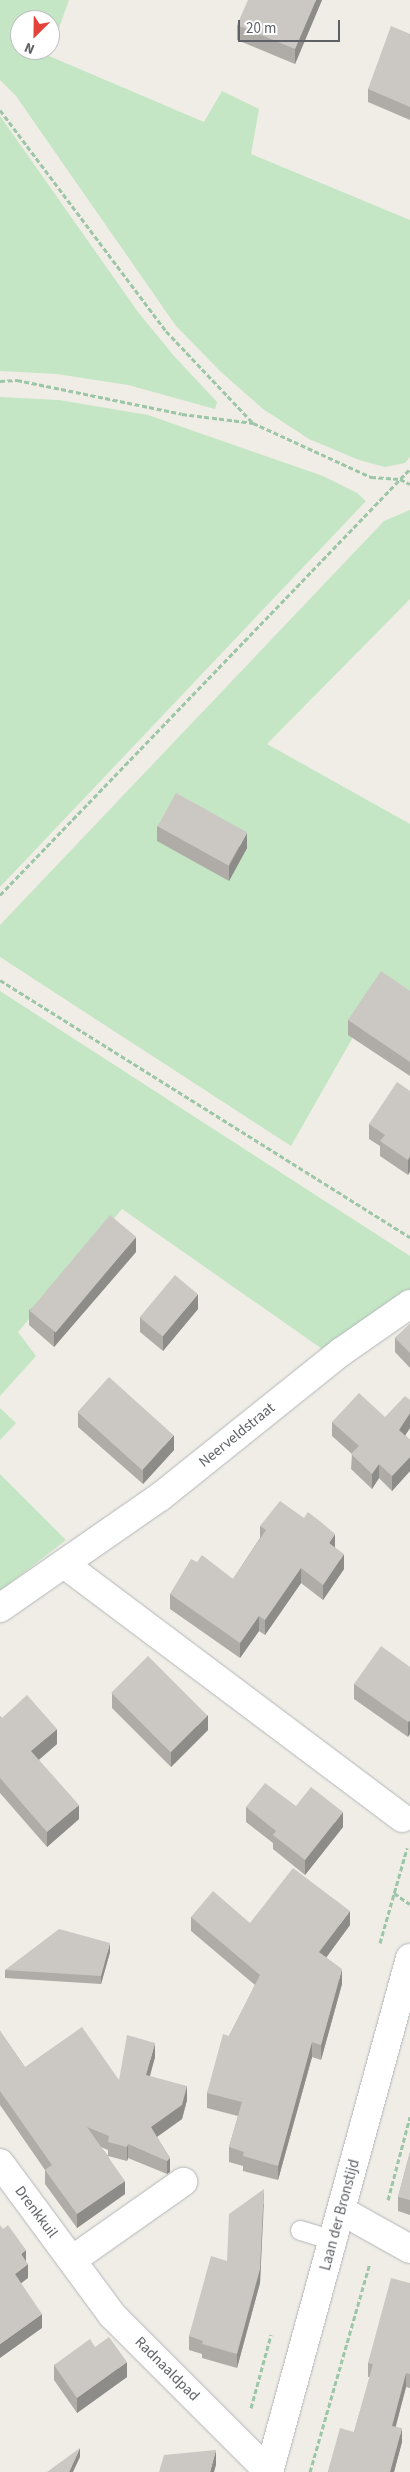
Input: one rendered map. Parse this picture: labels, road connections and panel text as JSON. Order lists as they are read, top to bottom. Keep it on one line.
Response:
{"streets":{"street":["Neerveldstraat","Drenkkuil","Laan der Bronstijd","Radnaaldpad"]},"crossings":[["Drenkkuil","Radnaaldpad"],["Laan der Bronstijd","Radnaaldpad"]],"scale_bar":"20 m","north":"bottom left"}
